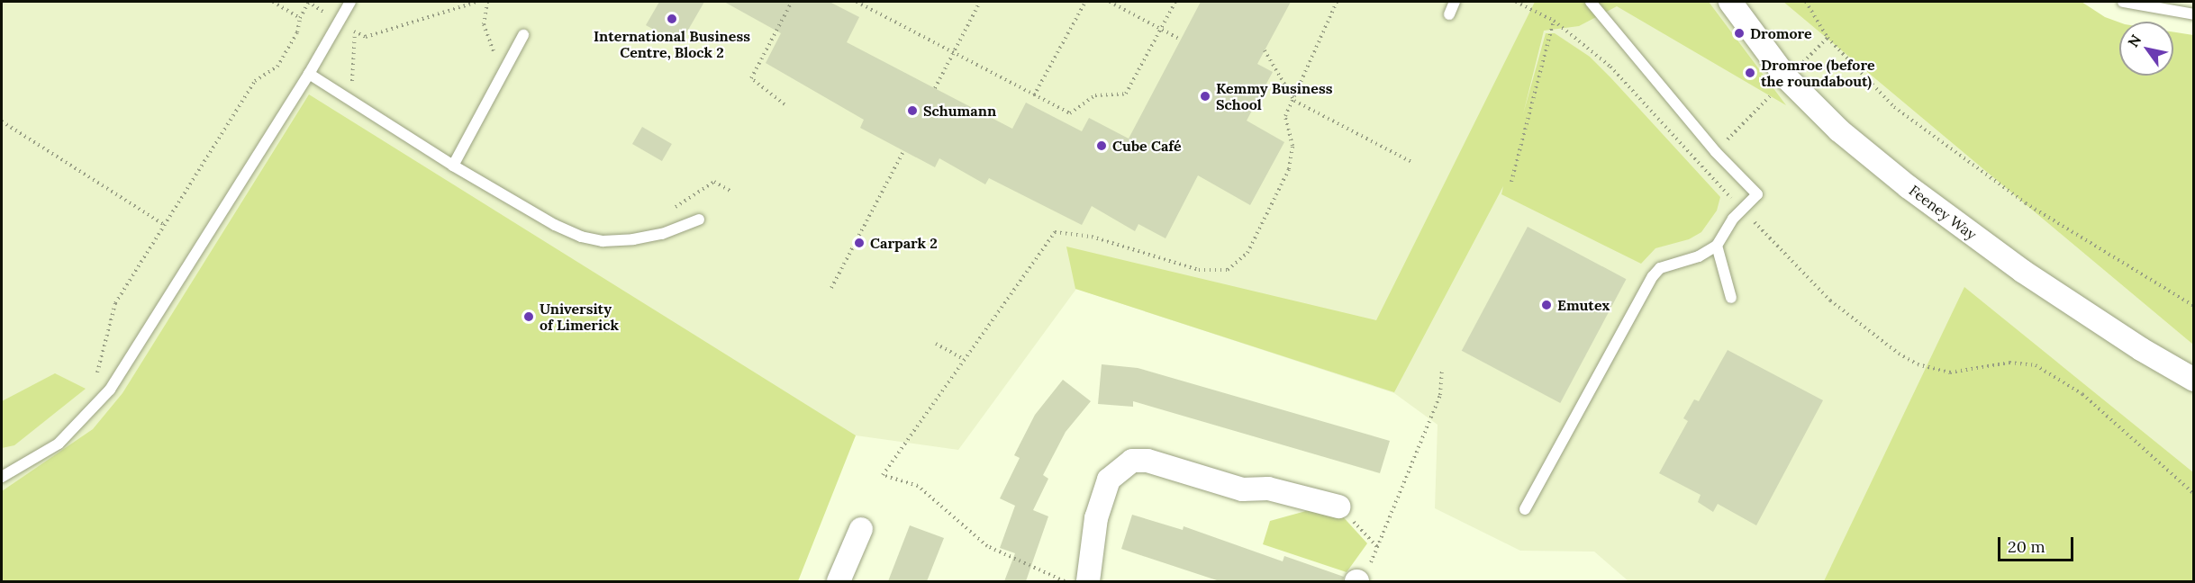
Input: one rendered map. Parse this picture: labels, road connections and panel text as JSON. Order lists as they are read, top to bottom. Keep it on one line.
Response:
{"streets":{"street":["Feeney Way"]},"places":["International Business Centre, Block 2","Dromore","Dromroe (before the roundabout)","Kemmy Business School","Schumann","Cube Café","Carpark 2","Emutex","University of Limerick"],"scale_bar":"20 m","north":"top left"}
